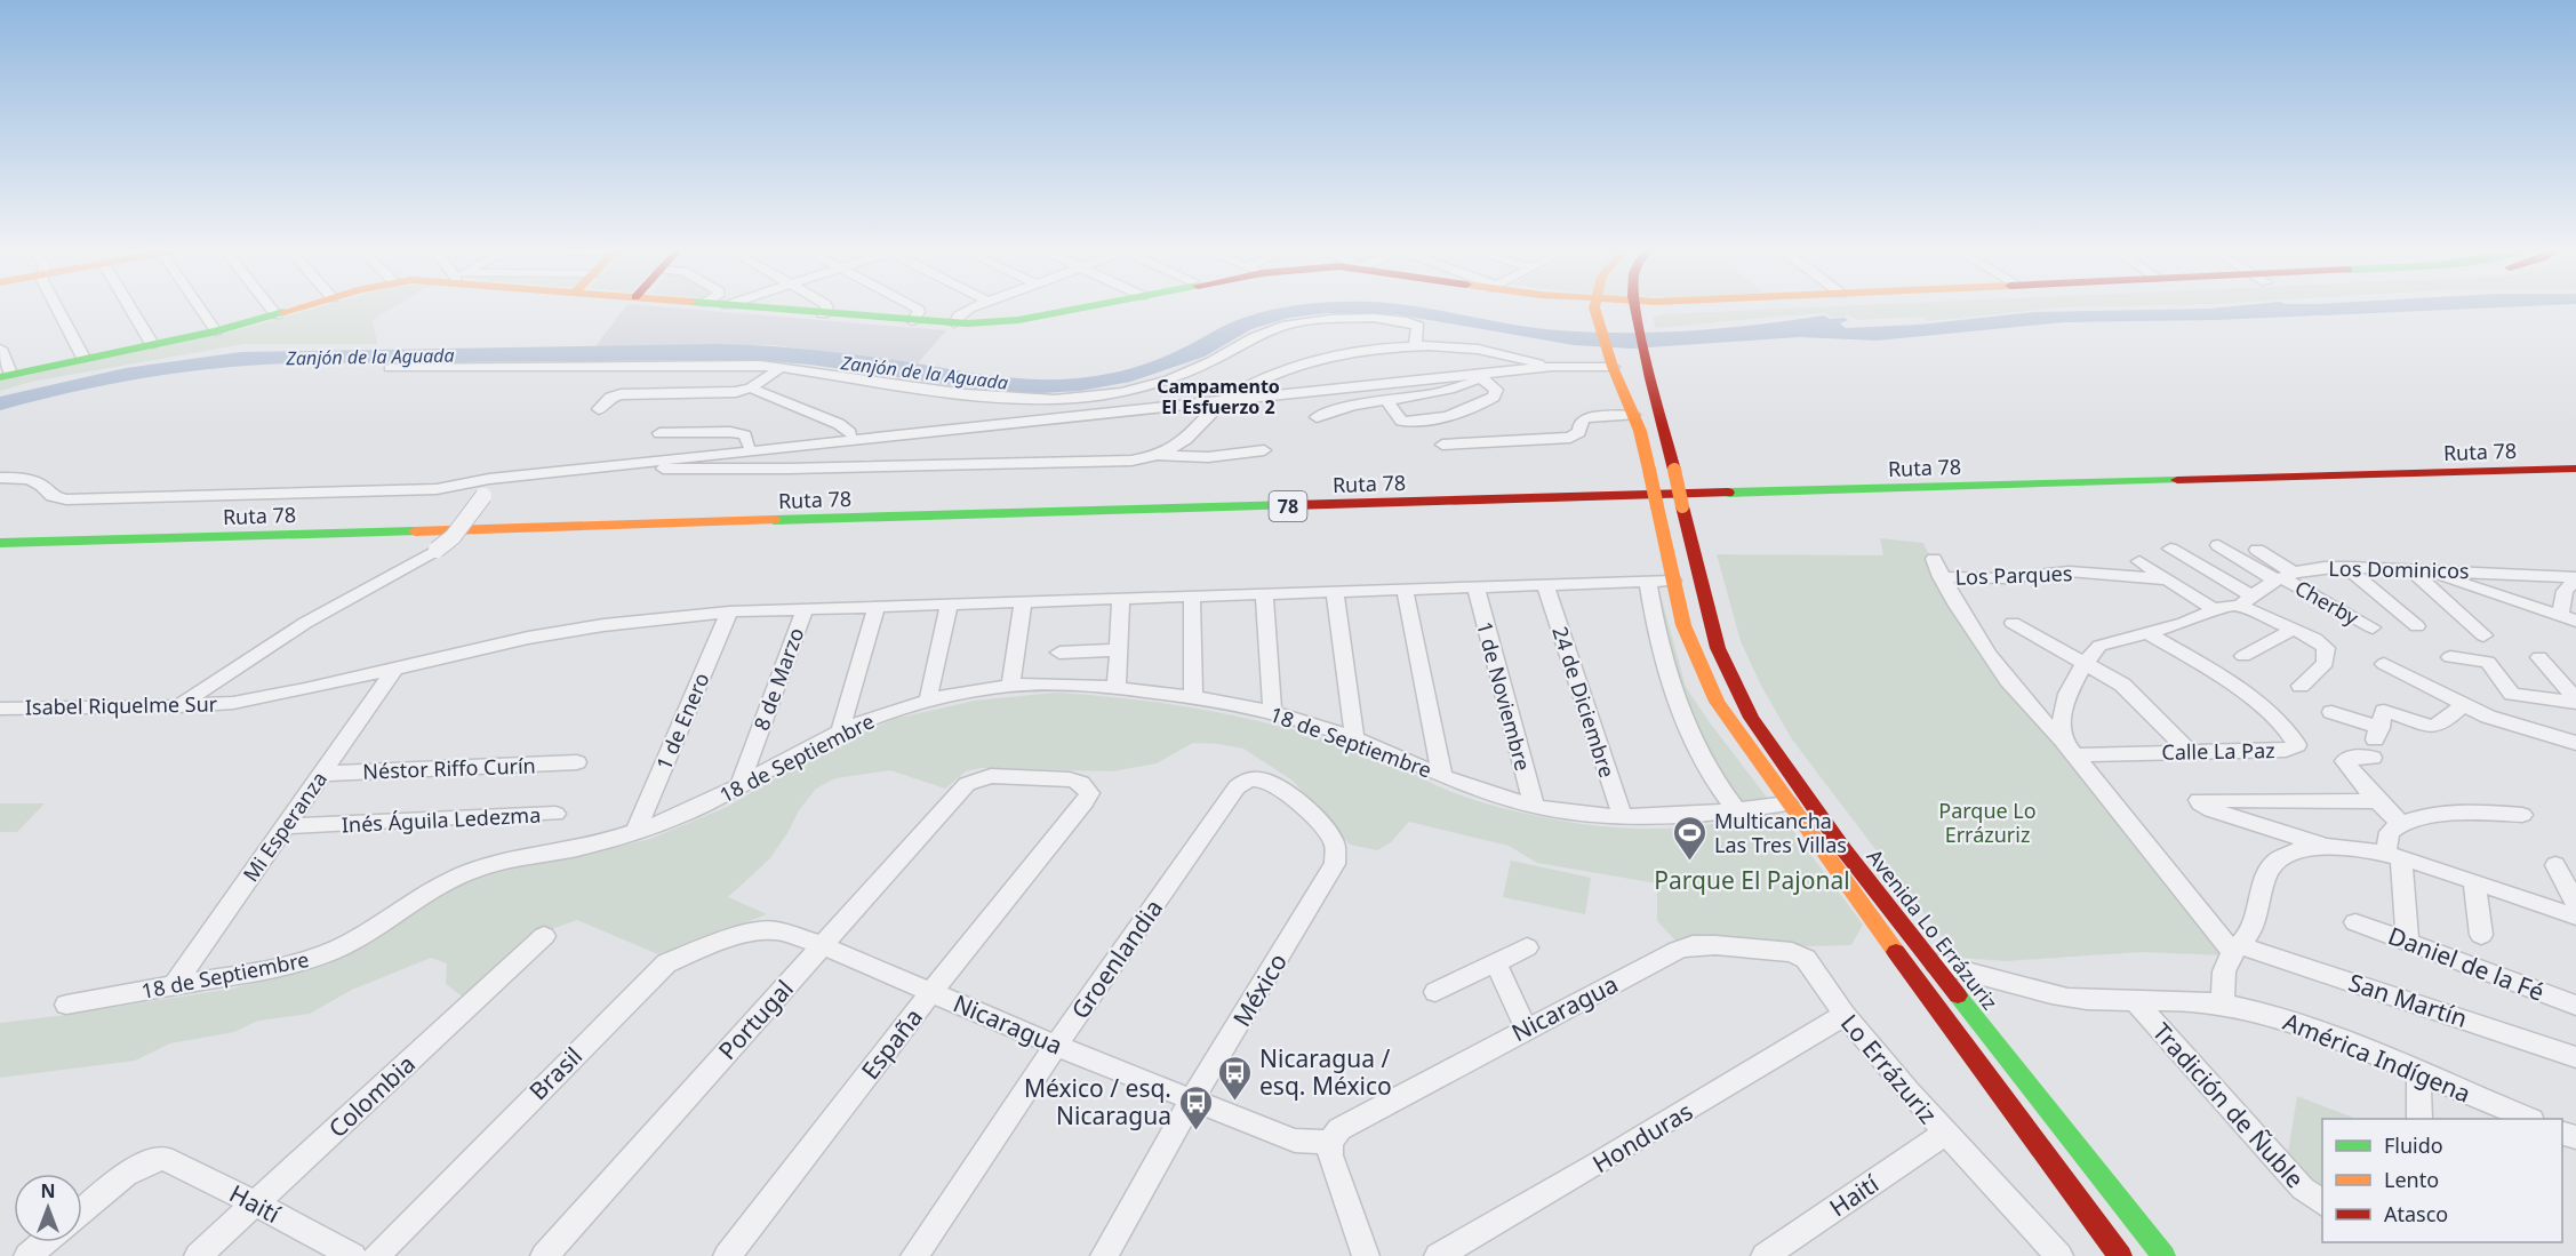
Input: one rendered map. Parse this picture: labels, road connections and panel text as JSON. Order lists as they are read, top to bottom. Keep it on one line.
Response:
{"streets":{"main road":["Ruta 78","78","Avenida Lo Errázuriz"],"street":["Los Dominicos","Los Parques","Cherby","8 de Marzo","1 de Noviembre","24 de Diciembre","Isabel Riquelme Sur","1 de Enero","18 de Septiembre","Calle La Paz","Néstor Riffo Curín","Inés Águila Ledezma","Mi Esperanza","Groenlandia","Daniel de la Fé","México","San Martín","Nicaragua","Portugal","España","América Indígena","Lo Errázuriz","Brasil","Colombia","Tradición de Ñuble","Honduras","Haití"]},"crossings":[["Los Dominicos","Cherby"],["Los Dominicos","Calle La Paz"],["8 de Marzo","Isabel Riquelme Sur"],["8 de Marzo","18 de Septiembre"],["1 de Noviembre","Isabel Riquelme Sur"],["1 de Noviembre","18 de Septiembre"],["24 de Diciembre","Isabel Riquelme Sur"],["24 de Diciembre","18 de Septiembre"],["Isabel Riquelme Sur","1 de Enero"],["Isabel Riquelme Sur","Mi Esperanza"],["Isabel Riquelme Sur","Avenida Lo Errázuriz"],["1 de Enero","18 de Septiembre"],["18 de Septiembre","Mi Esperanza"],["18 de Septiembre","Avenida Lo Errázuriz"],["Néstor Riffo Curín","Mi Esperanza"],["Inés Águila Ledezma","Mi Esperanza"],["Avenida Lo Errázuriz","América Indígena"],["Groenlandia","México"],["Groenlandia","Nicaragua"],["México","Nicaragua"],["Nicaragua","Portugal"],["Nicaragua","España"],["Nicaragua","Lo Errázuriz"],["Nicaragua","Brasil"],["Portugal","España"],["América Indígena","Tradición de Ñuble"],["Lo Errázuriz","Honduras"],["Lo Errázuriz","Haití"],["Colombia","Haití"]],"districts":["Campamento El Esfuerzo 2"],"water":["Zanjón de la Aguada"],"parks":["Parque Lo Errázuriz","Parque El Pajonal"],"places":{"sports":["Multicancha Las Tres Villas"],"bus stop":["Nicaragua / esq. México","México / esq. Nicaragua"]},"legend":["Fluido","Lento","Atasco"],"north":"top"}
